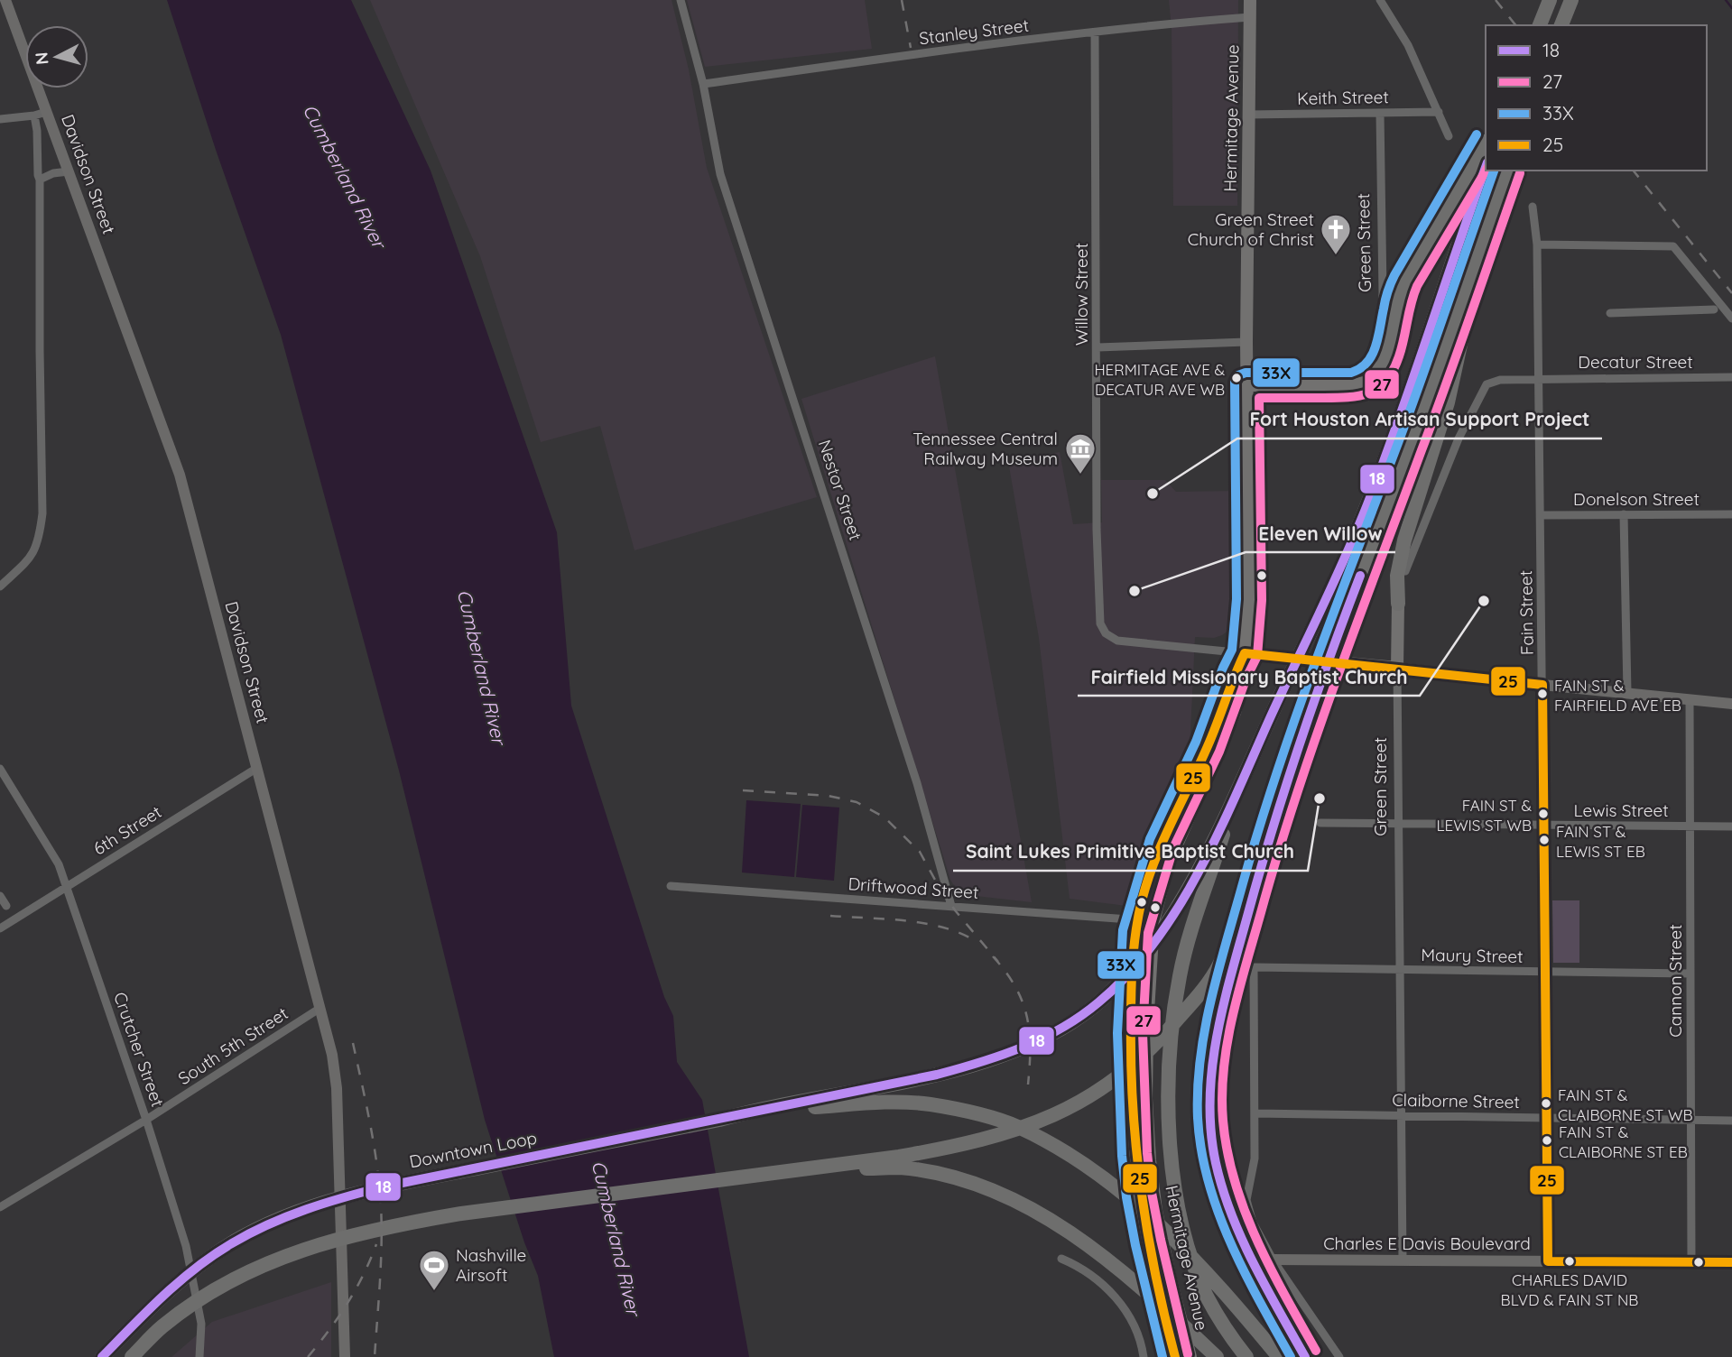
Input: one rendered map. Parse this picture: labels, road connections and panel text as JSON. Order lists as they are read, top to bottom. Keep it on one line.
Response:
{"streets":{"highway":["Downtown Loop"],"main road":["Hermitage Avenue","Green Street"],"street":["Stanley Street","Keith Street","Davidson Street","Willow Street","Decatur Street","Nestor Street","Donelson Street","Fain Street","Lewis Street","6th Street","Driftwood Street","Maury Street","Cannon Street","South 5th Street","Crutcher Street","Claiborne Street","Charles E Davis Boulevard"]},"crossings":[["Stanley Street","Hermitage Avenue"],["Stanley Street","Willow Street"],["Stanley Street","Nestor Street"],["Keith Street","Hermitage Avenue"],["Keith Street","Green Street"],["Hermitage Avenue","Willow Street"],["Hermitage Avenue","Driftwood Street"],["Davidson Street","6th Street"],["Davidson Street","South 5th Street"],["Green Street","Decatur Street"],["Green Street","Fain Street"],["Green Street","Lewis Street"],["Green Street","Maury Street"],["Green Street","Claiborne Street"],["Green Street","Charles E Davis Boulevard"],["Decatur Street","Fain Street"],["Nestor Street","Driftwood Street"],["Donelson Street","Fain Street"],["Fain Street","Lewis Street"],["Fain Street","Maury Street"],["Fain Street","Claiborne Street"],["Fain Street","Charles E Davis Boulevard"],["Lewis Street","Cannon Street"],["6th Street","Crutcher Street"],["Maury Street","Cannon Street"],["Maury Street","Claiborne Street"],["Cannon Street","Claiborne Street"],["Cannon Street","Charles E Davis Boulevard"],["South 5th Street","Crutcher Street"]],"water":["Cumberland River"],"places":{"church":["Green Street Church of Christ"],"other":["HERMITAGE AVE & DECATUR AVE WB","Fort Houston Artisan Support Project","Eleven Willow","Fairfield Missionary Baptist Church","FAIN ST & FAIRFIELD AVE EB","Saint Lukes Primitive Baptist Church","FAIN ST & LEWIS ST WB","FAIN ST & LEWIS ST EB","FAIN ST & CLAIBORNE ST WB","FAIN ST & CLAIBORNE ST EB","CHARLES DAVID BLVD & FAIN ST NB"],"museum":["Tennessee Central Railway Museum"],"sports":["Nashville Airsoft"]},"lines":["transit line 33X","transit line 18","transit line 27","transit line 25"],"legend":["18","27","33X","25"],"north":"left"}
